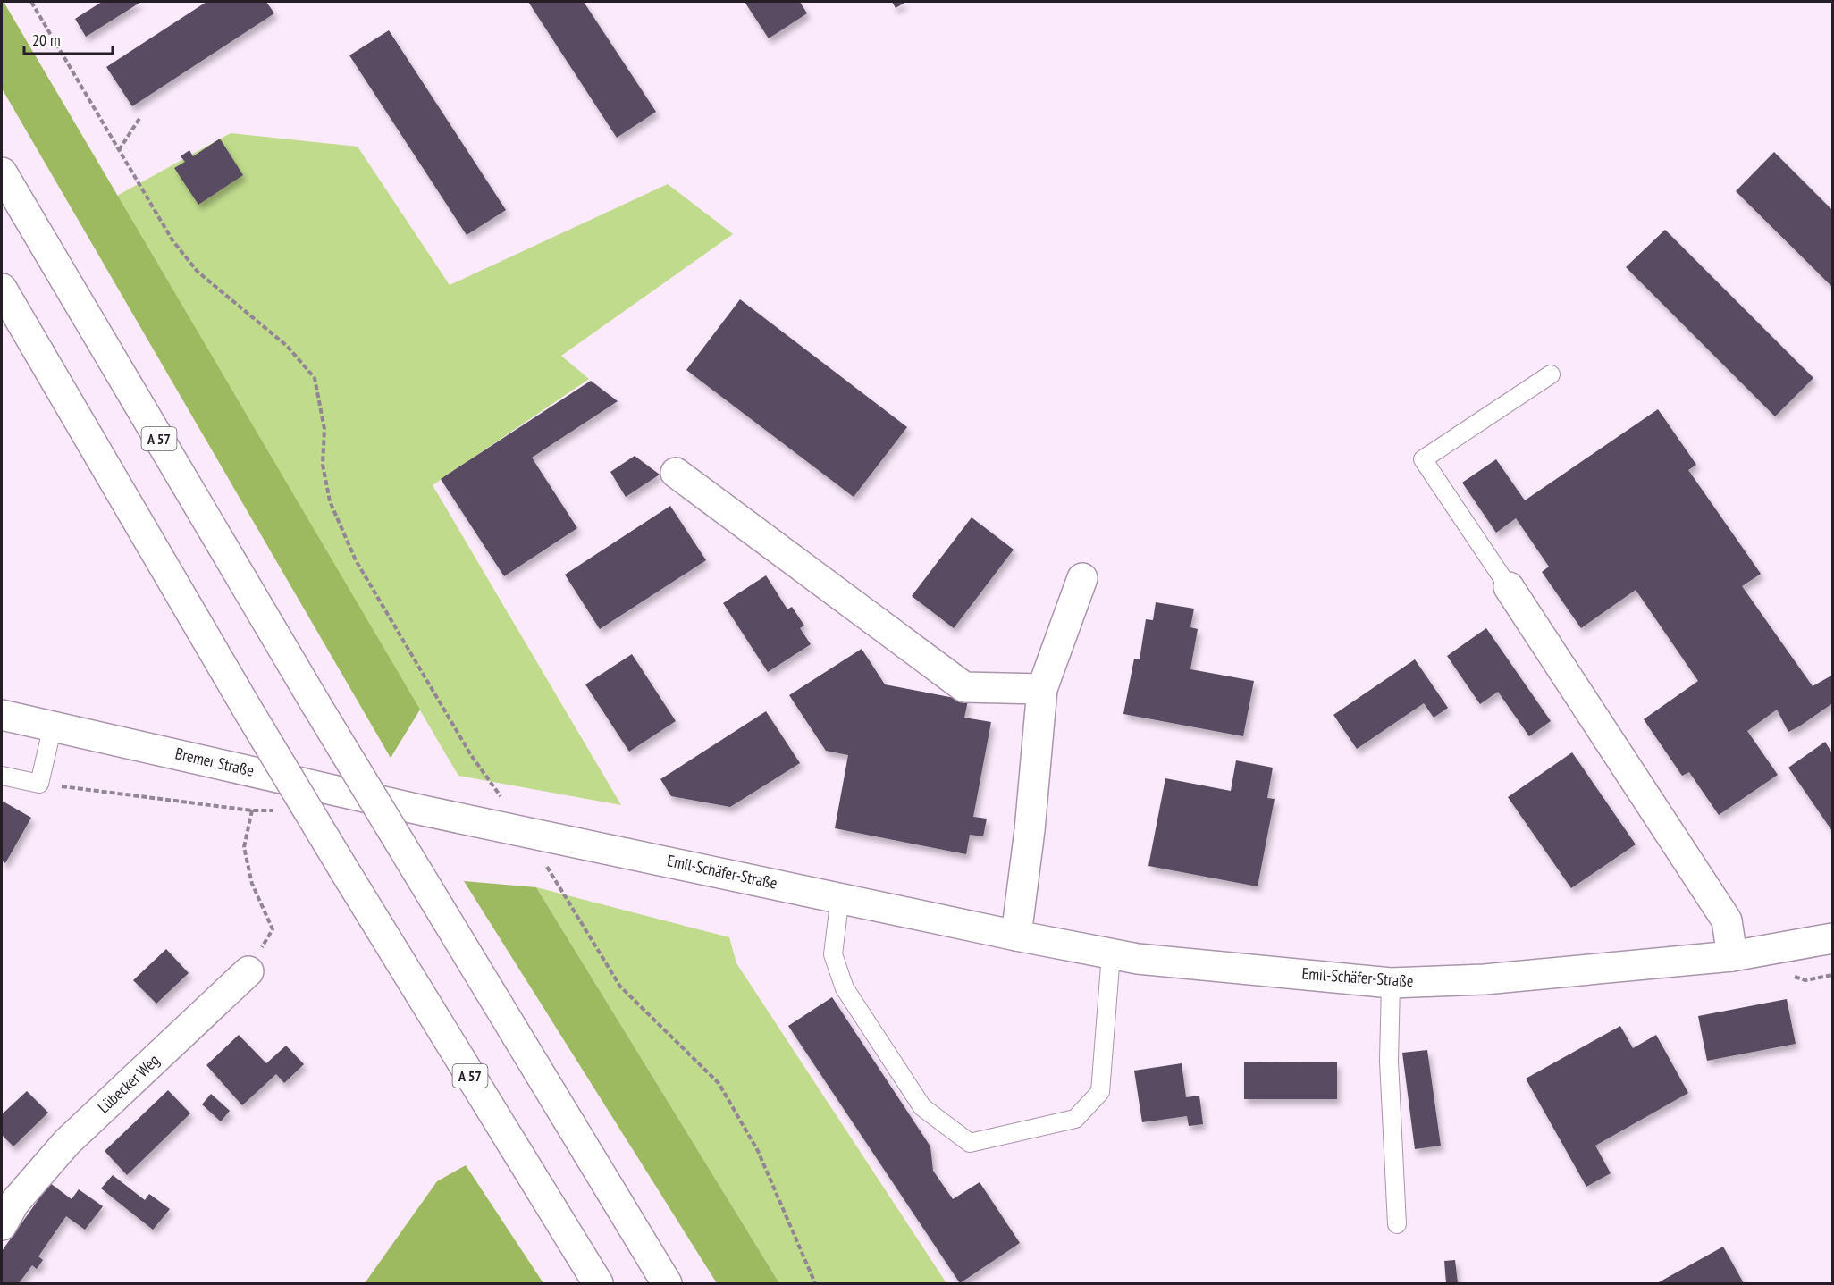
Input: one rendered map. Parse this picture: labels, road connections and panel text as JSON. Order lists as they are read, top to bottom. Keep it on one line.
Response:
{"streets":{"main road":["A 57","Bremer Straße","Emil-Schäfer-Straße","Lübecker Weg"]},"crossings":[["Bremer Straße","Emil-Schäfer-Straße"]],"scale_bar":"20 m"}
